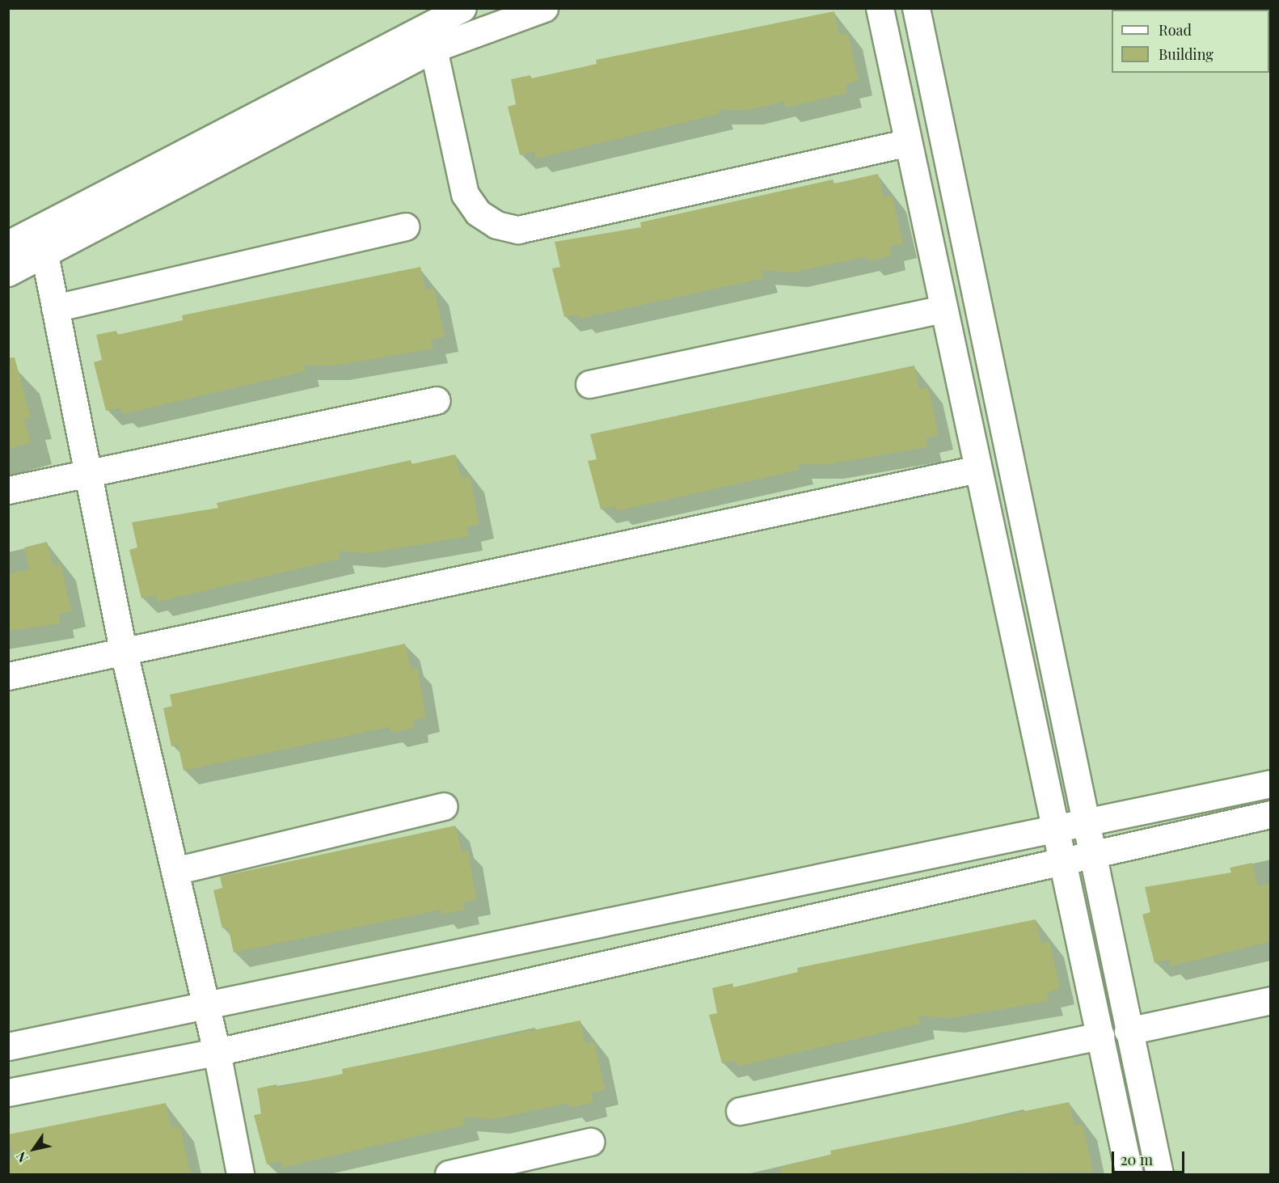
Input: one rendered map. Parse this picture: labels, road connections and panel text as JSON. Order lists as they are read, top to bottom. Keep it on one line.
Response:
{"legend":["Road","Building"],"scale_bar":"20 m","north":"bottom left"}
